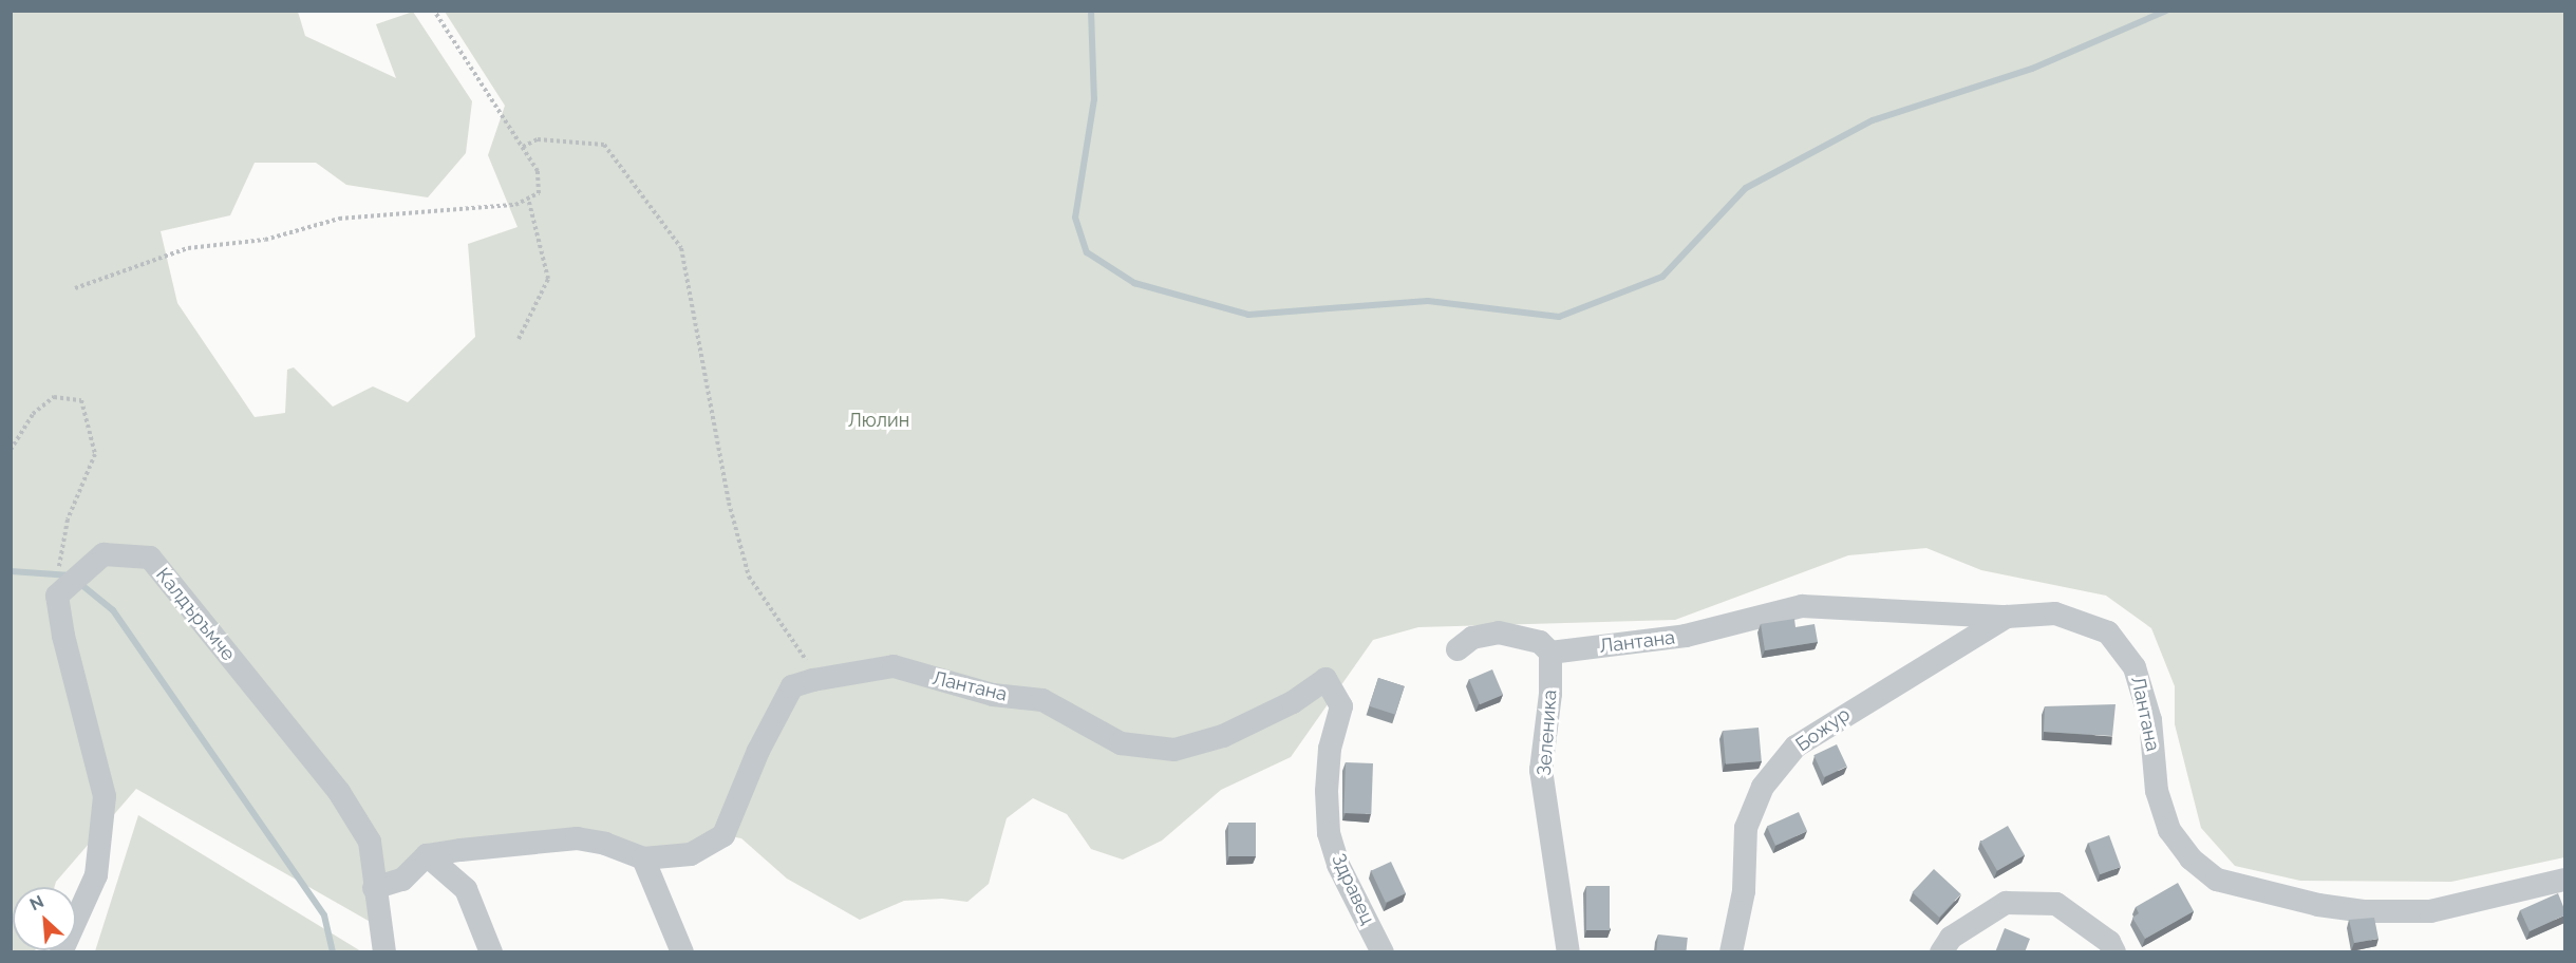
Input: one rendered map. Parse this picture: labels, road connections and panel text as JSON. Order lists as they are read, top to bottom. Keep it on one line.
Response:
{"streets":{"street":["Калдъръмче","Лантана","Божур","Зеленика","Здравец"]},"crossings":[["Лантана","Божур"],["Лантана","Зеленика"],["Лантана","Здравец"]],"parks":["Люлин"],"north":"top left"}
